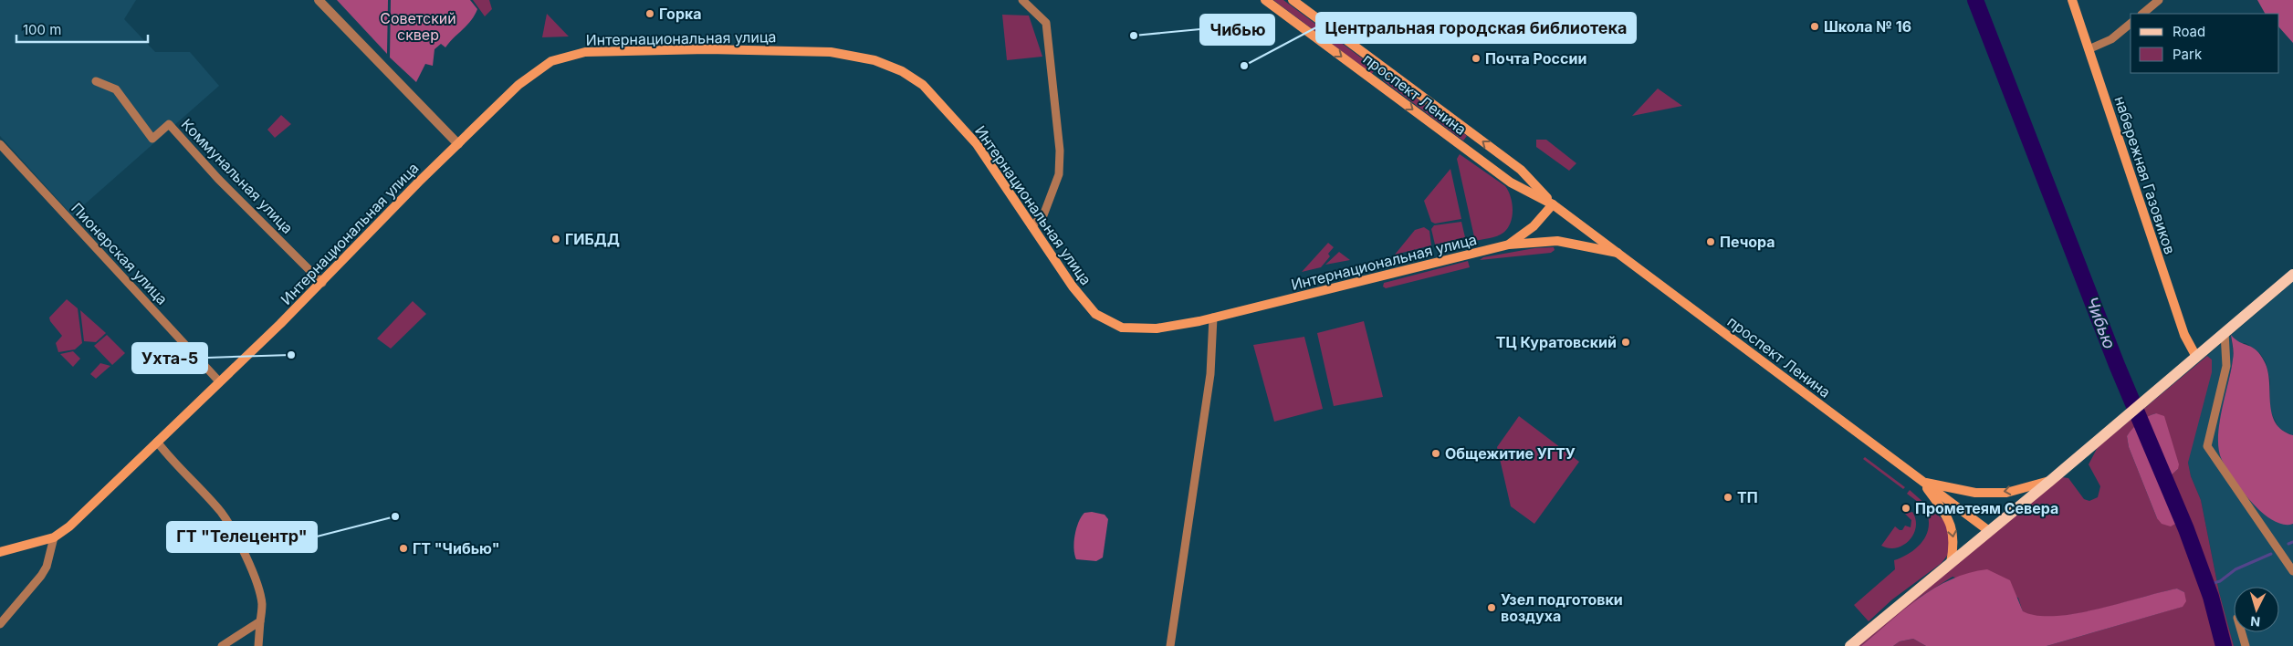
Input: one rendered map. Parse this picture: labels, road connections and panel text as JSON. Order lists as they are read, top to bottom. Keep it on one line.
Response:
{"streets":{"main road":["Интернациональная улица","проспект Ленина","набережная Газовиков"],"street":["Коммунальная улица","Пионерская улица"]},"crossings":[["Интернациональная улица","проспект Ленина"],["Интернациональная улица","Коммунальная улица"],["Интернациональная улица","Пионерская улица"]],"water":["Чибью"],"parks":["Советский сквер"],"places":["Горка","Школа № 16","Чибью","Почта России","Центральная городская библиотека","ГИБДД","Печора","ТЦ Куратовский","Ухта-5","Общежитие УГТУ","ТП","Прометеям Севера","ГТ \"Телецентр\"","ГТ \"Чибью\"","Узел подготовки воздуха"],"legend":["Road","Park"],"scale_bar":"100 m","north":"bottom"}
